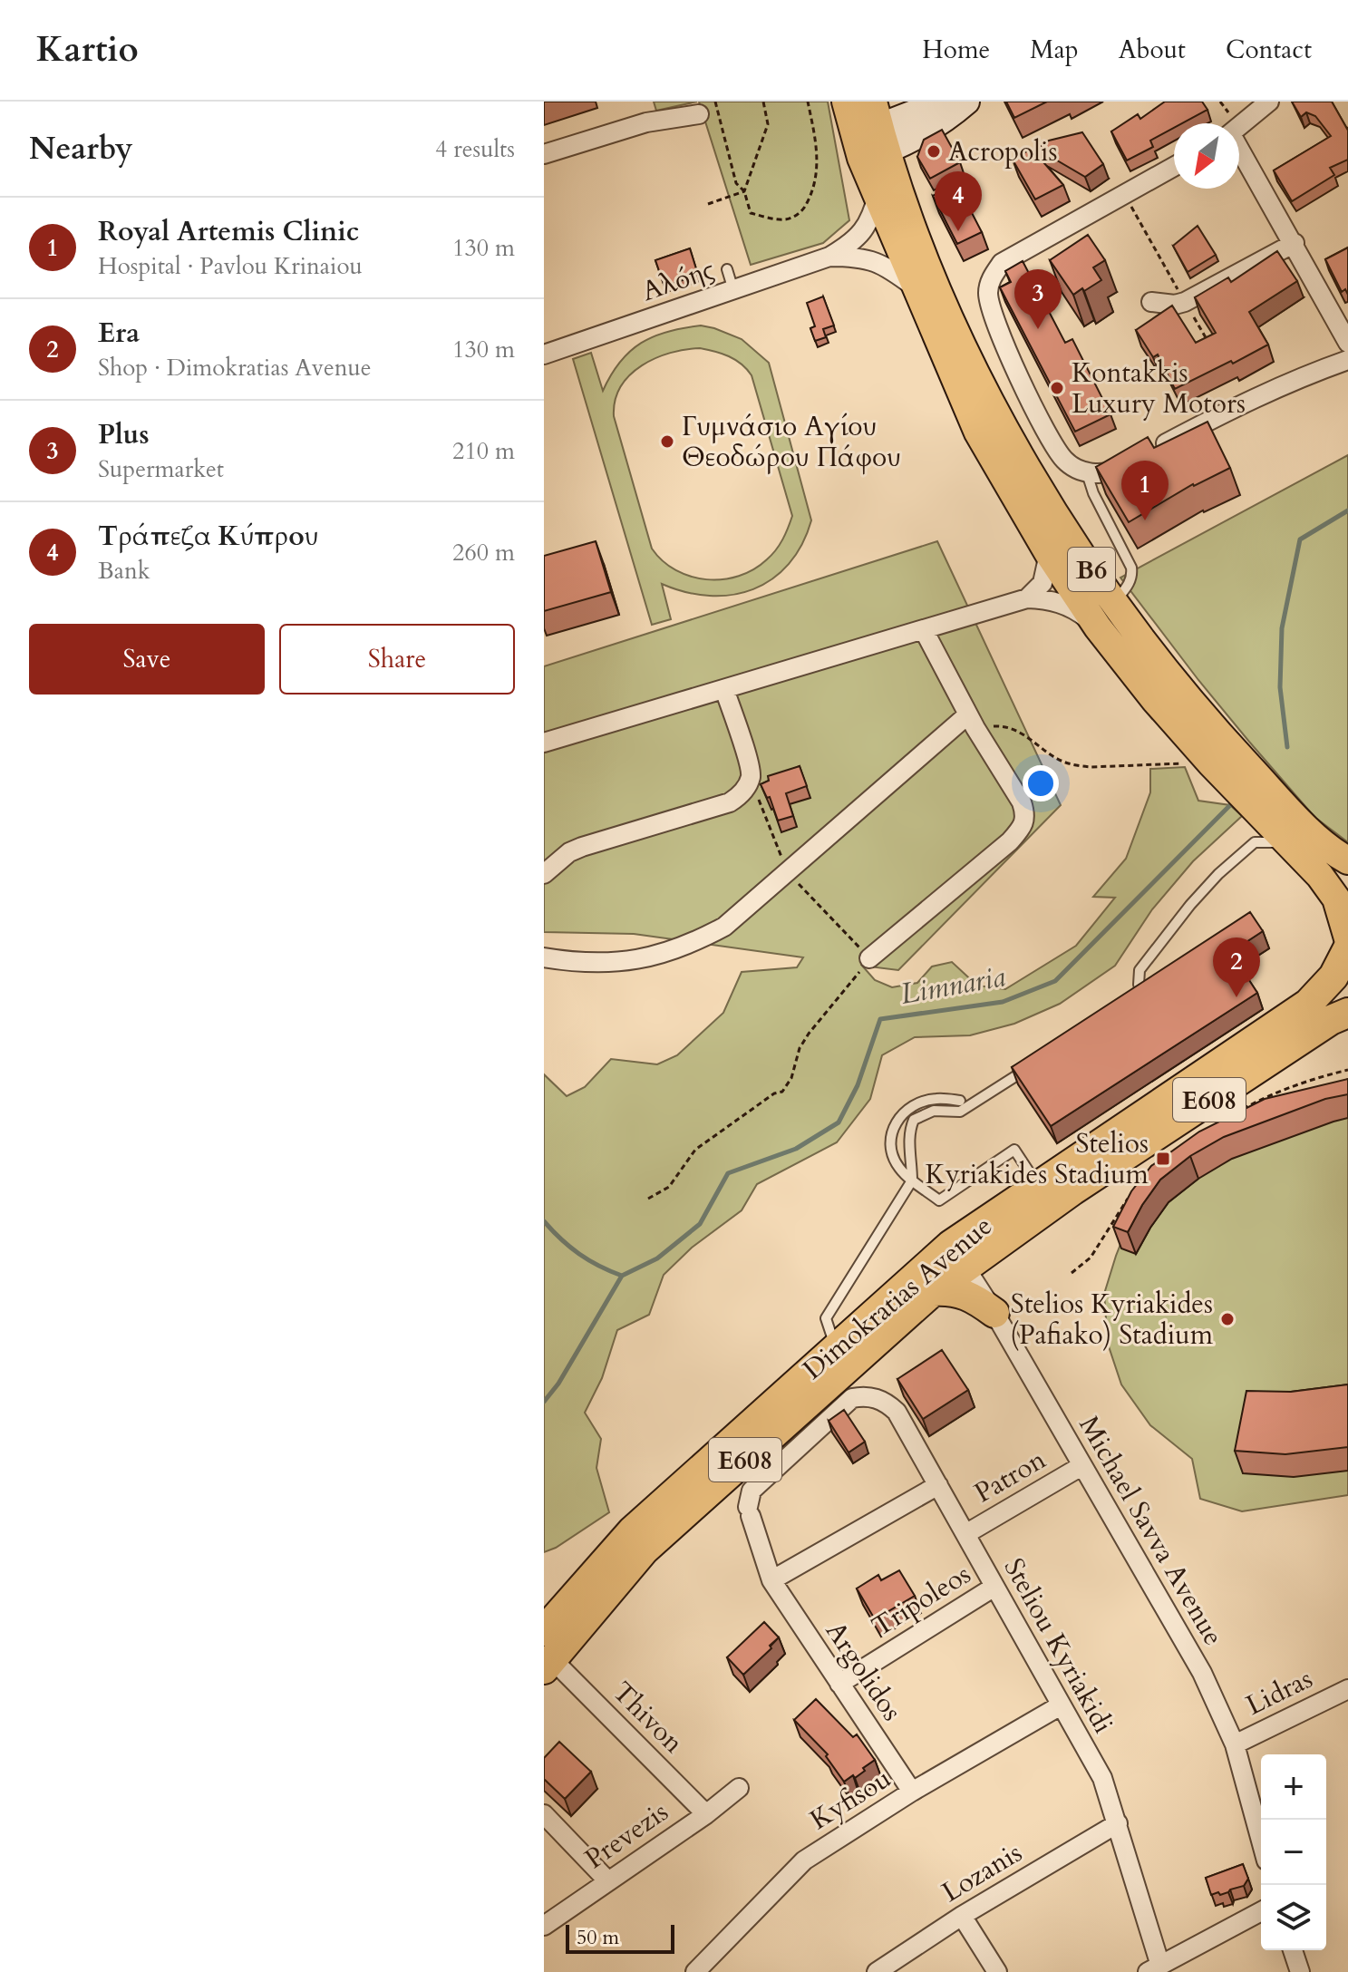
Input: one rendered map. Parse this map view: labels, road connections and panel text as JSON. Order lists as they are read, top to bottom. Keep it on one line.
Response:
{"streets":{"highway":["E608","Dimokratias Avenue"],"main road":["B6"],"street":["Αλόης","Patron","Michael Savva Avenue","Tripoleos","Steliou Kyriakidi","Argolidos","Lidras","Thivon","Kyfisou","Prevezis","Lozanis"]},"crossings":[["Αλόης","B6"],["B6","E608"],["E608","Dimokratias Avenue"],["Dimokratias Avenue","Michael Savva Avenue"],["Dimokratias Avenue","Thivon"],["Patron","Michael Savva Avenue"],["Patron","Steliou Kyriakidi"],["Michael Savva Avenue","Lidras"],["Tripoleos","Steliou Kyriakidi"],["Tripoleos","Argolidos"],["Steliou Kyriakidi","Argolidos"],["Steliou Kyriakidi","Kyfisou"],["Steliou Kyriakidi","Lozanis"],["Argolidos","Kyfisou"],["Thivon","Prevezis"]],"water":["Limnaria"],"places":{"other":["Acropolis","Kontakkis Luxury Motors","Γυμνάσιο Αγίου Θεοδώρου Πάφου","Stelios Kyriakides (Pafiako) Stadium"],"transit":["Stelios Kyriakides Stadium"]},"scale_bar":"50 m","north":"bottom left","page":{"header":"Kartio","nav":["Home","Map","About","Contact"],"heading":["Nearby","4 results"],"pins":["4","3","1","2"],"list":[{"mark":"1","name":"Royal Artemis Clinic","note":"Hospital · Pavlou Krinaiou","value":"130 m"},{"mark":"2","name":"Era","note":"Shop · Dimokratias Avenue","value":"130 m"},{"mark":"3","name":"Plus","note":"Supermarket","value":"210 m"},{"mark":"4","name":"Τράπεζα Κύπρου","note":"Bank","value":"260 m"}],"buttons":["Save","Share"],"map_buttons":["+","−"],"scale":"50 m"}}
